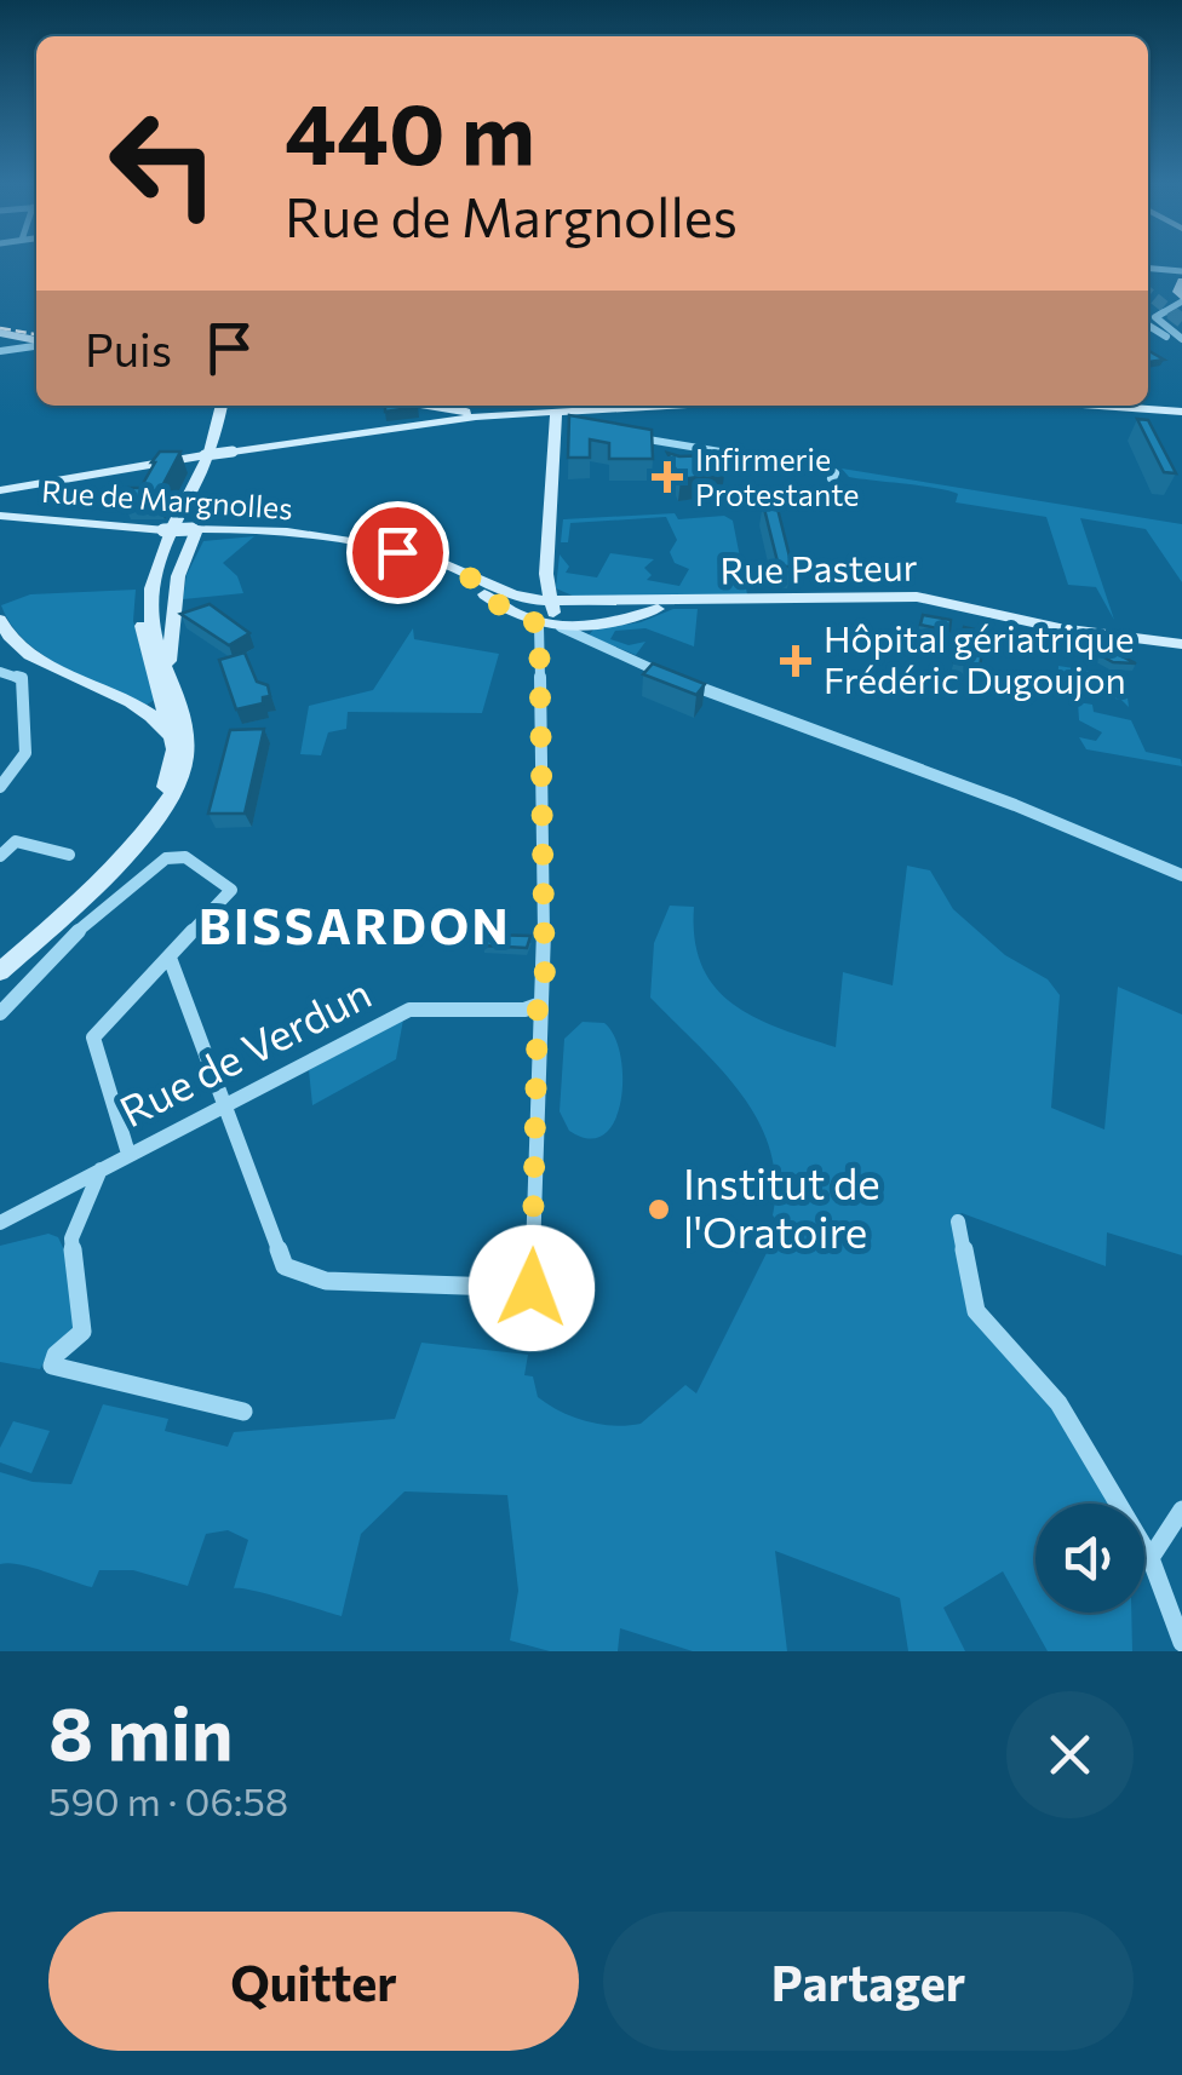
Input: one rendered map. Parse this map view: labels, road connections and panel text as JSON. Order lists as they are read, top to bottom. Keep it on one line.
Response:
{"streets":{"street":["Rue de Margnolles","Rue Pasteur","Rue de Verdun"]},"crossings":[["Rue de Margnolles","Rue Pasteur"]],"districts":["BISSARDON"],"places":{"health":["Infirmerie Protestante","Hôpital gériatrique Frédéric Dugoujon"],"other":["Institut de l'Oratoire"]},"page":{"turn":["440 m","Rue de Margnolles"],"then":"Puis","heading":["8 min","590 m · 06:58"],"buttons":["Quitter","Partager"]}}
